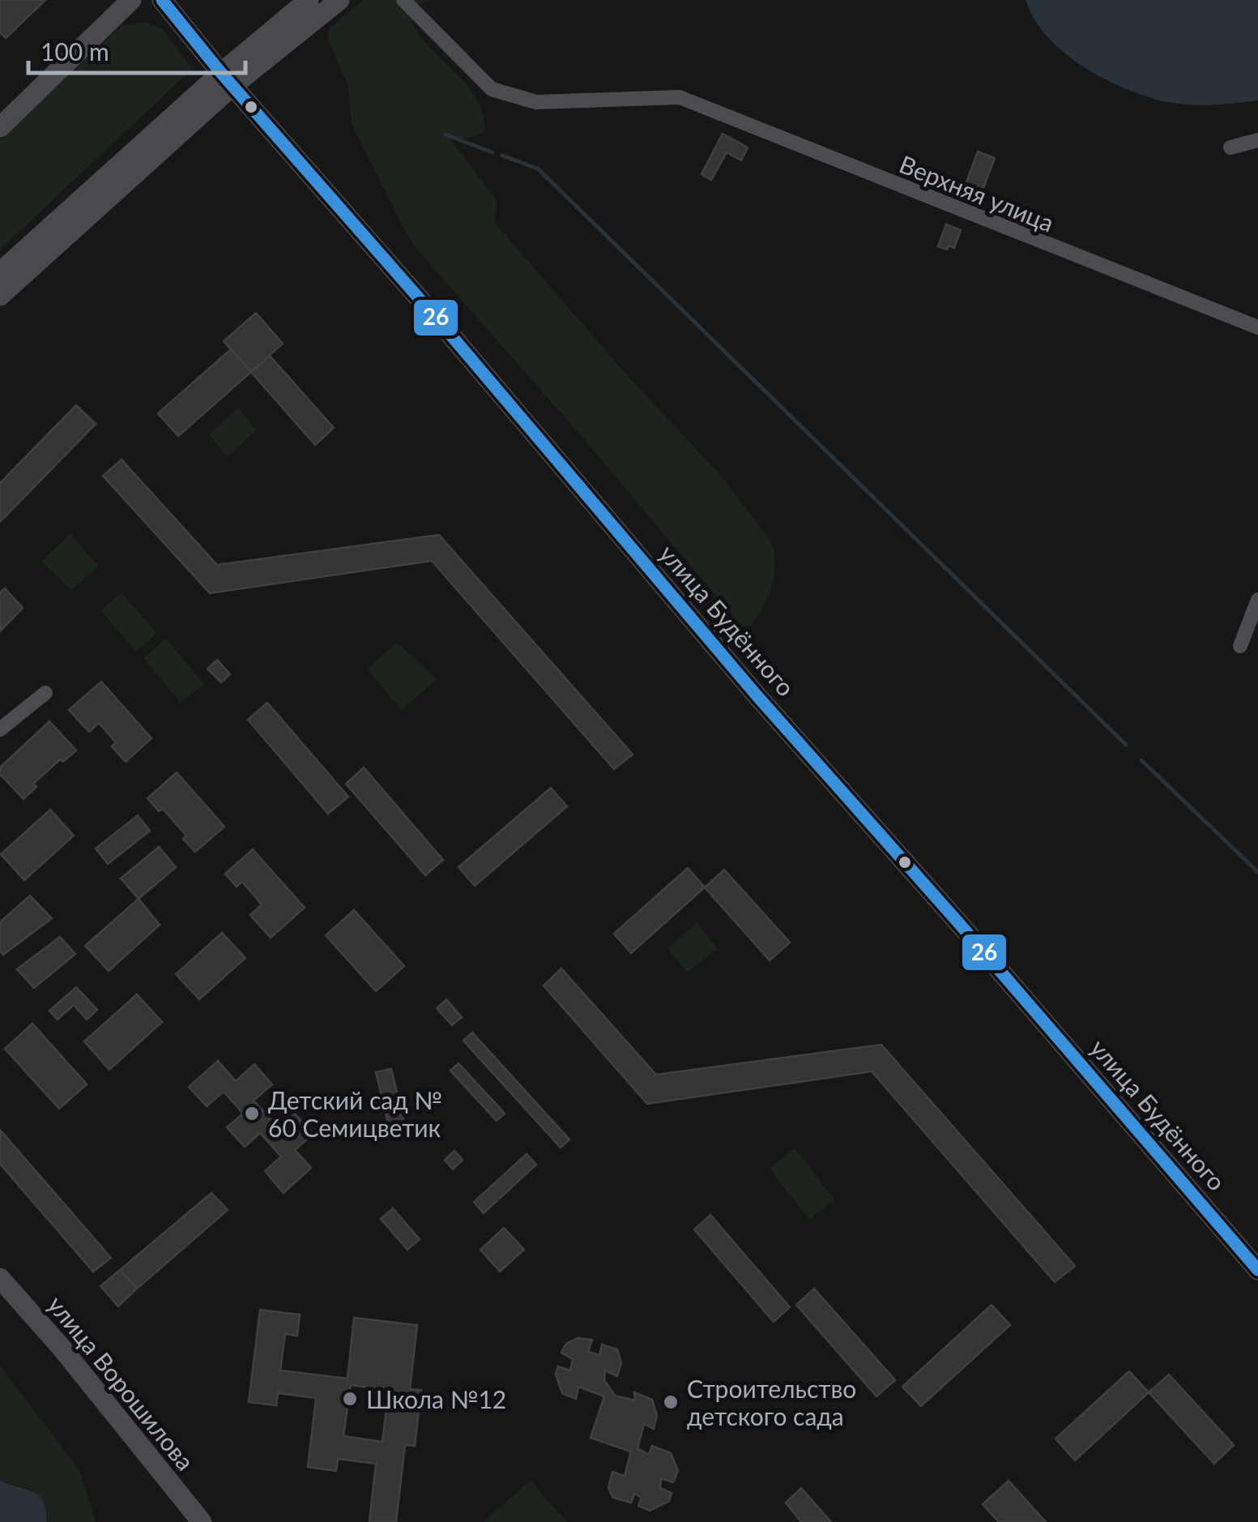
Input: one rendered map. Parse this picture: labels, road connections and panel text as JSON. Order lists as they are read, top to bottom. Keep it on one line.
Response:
{"streets":{"main road":["улица Будённого","улица Ворошилова"],"street":["Верхняя улица"]},"places":["Детский сад № 60 Семицветик","Школа №12","Строительство детского сада"],"lines":["transit line 26"],"scale_bar":"100 m"}
